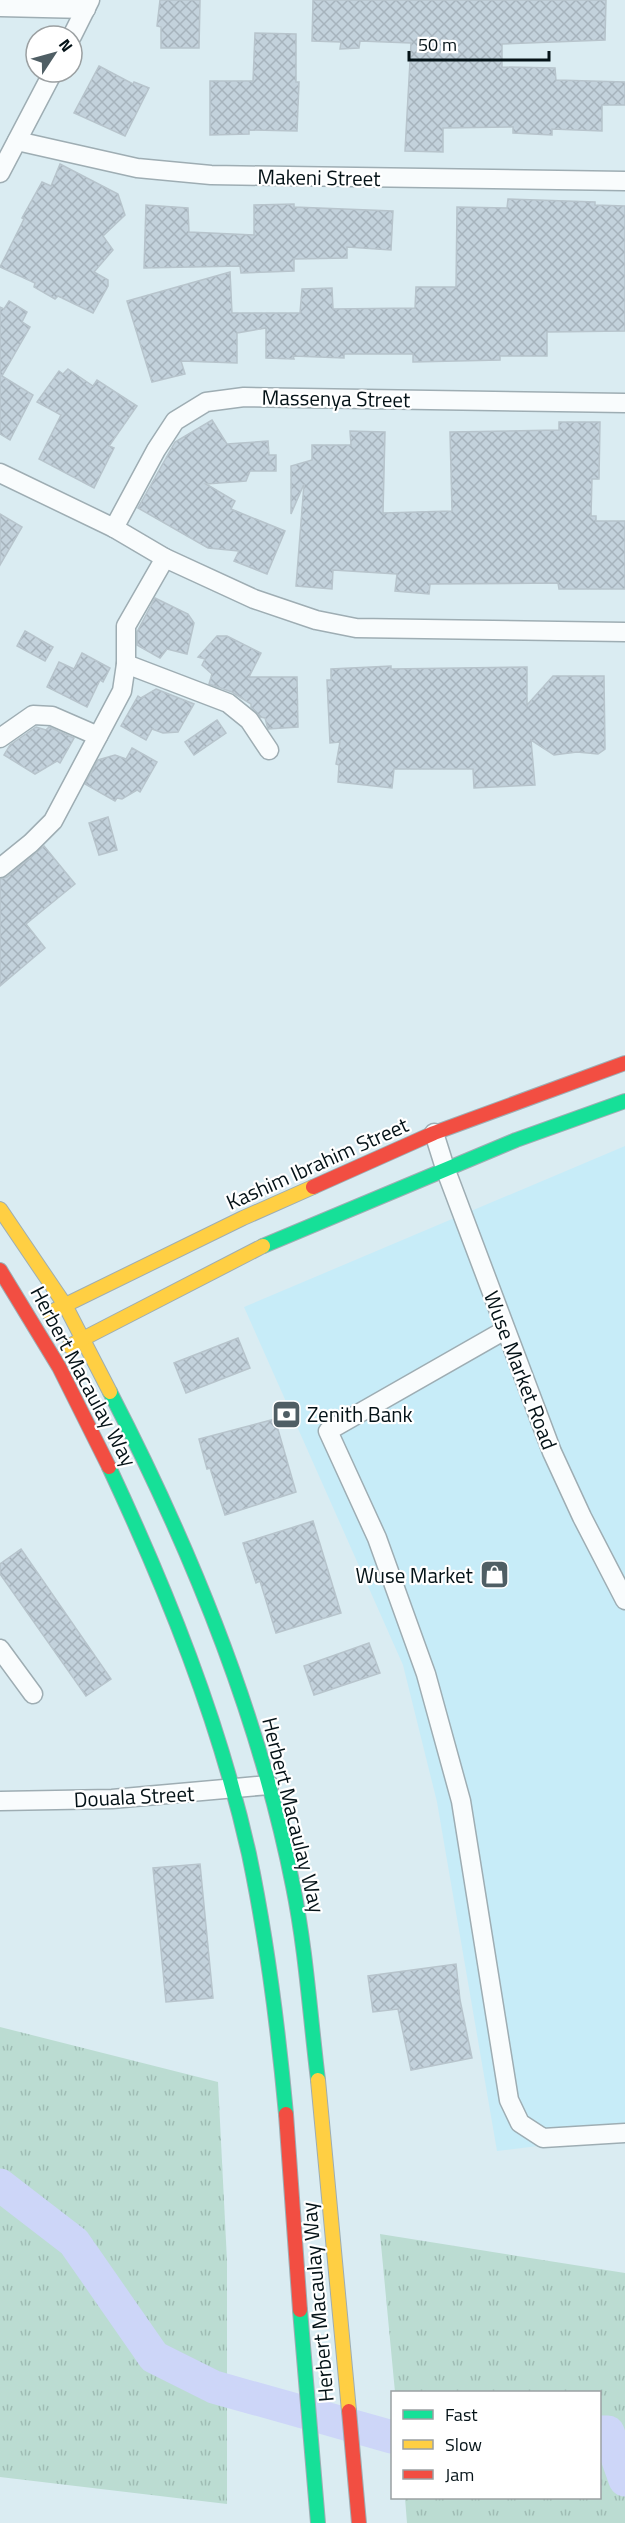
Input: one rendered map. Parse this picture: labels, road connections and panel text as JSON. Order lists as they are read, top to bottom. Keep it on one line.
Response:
{"streets":{"main road":["Kashim Ibrahim Street","Herbert Macaulay Way"],"street":["Makeni Street","Massenya Street","Wuse Market Road","Douala Street"]},"crossings":[["Kashim Ibrahim Street","Wuse Market Road"],["Kashim Ibrahim Street","Herbert Macaulay Way"],["Herbert Macaulay Way","Douala Street"]],"places":{"bank":["Zenith Bank"],"shop":["Wuse Market"]},"legend":["Fast","Slow","Jam"],"scale_bar":"50 m","north":"top right"}
